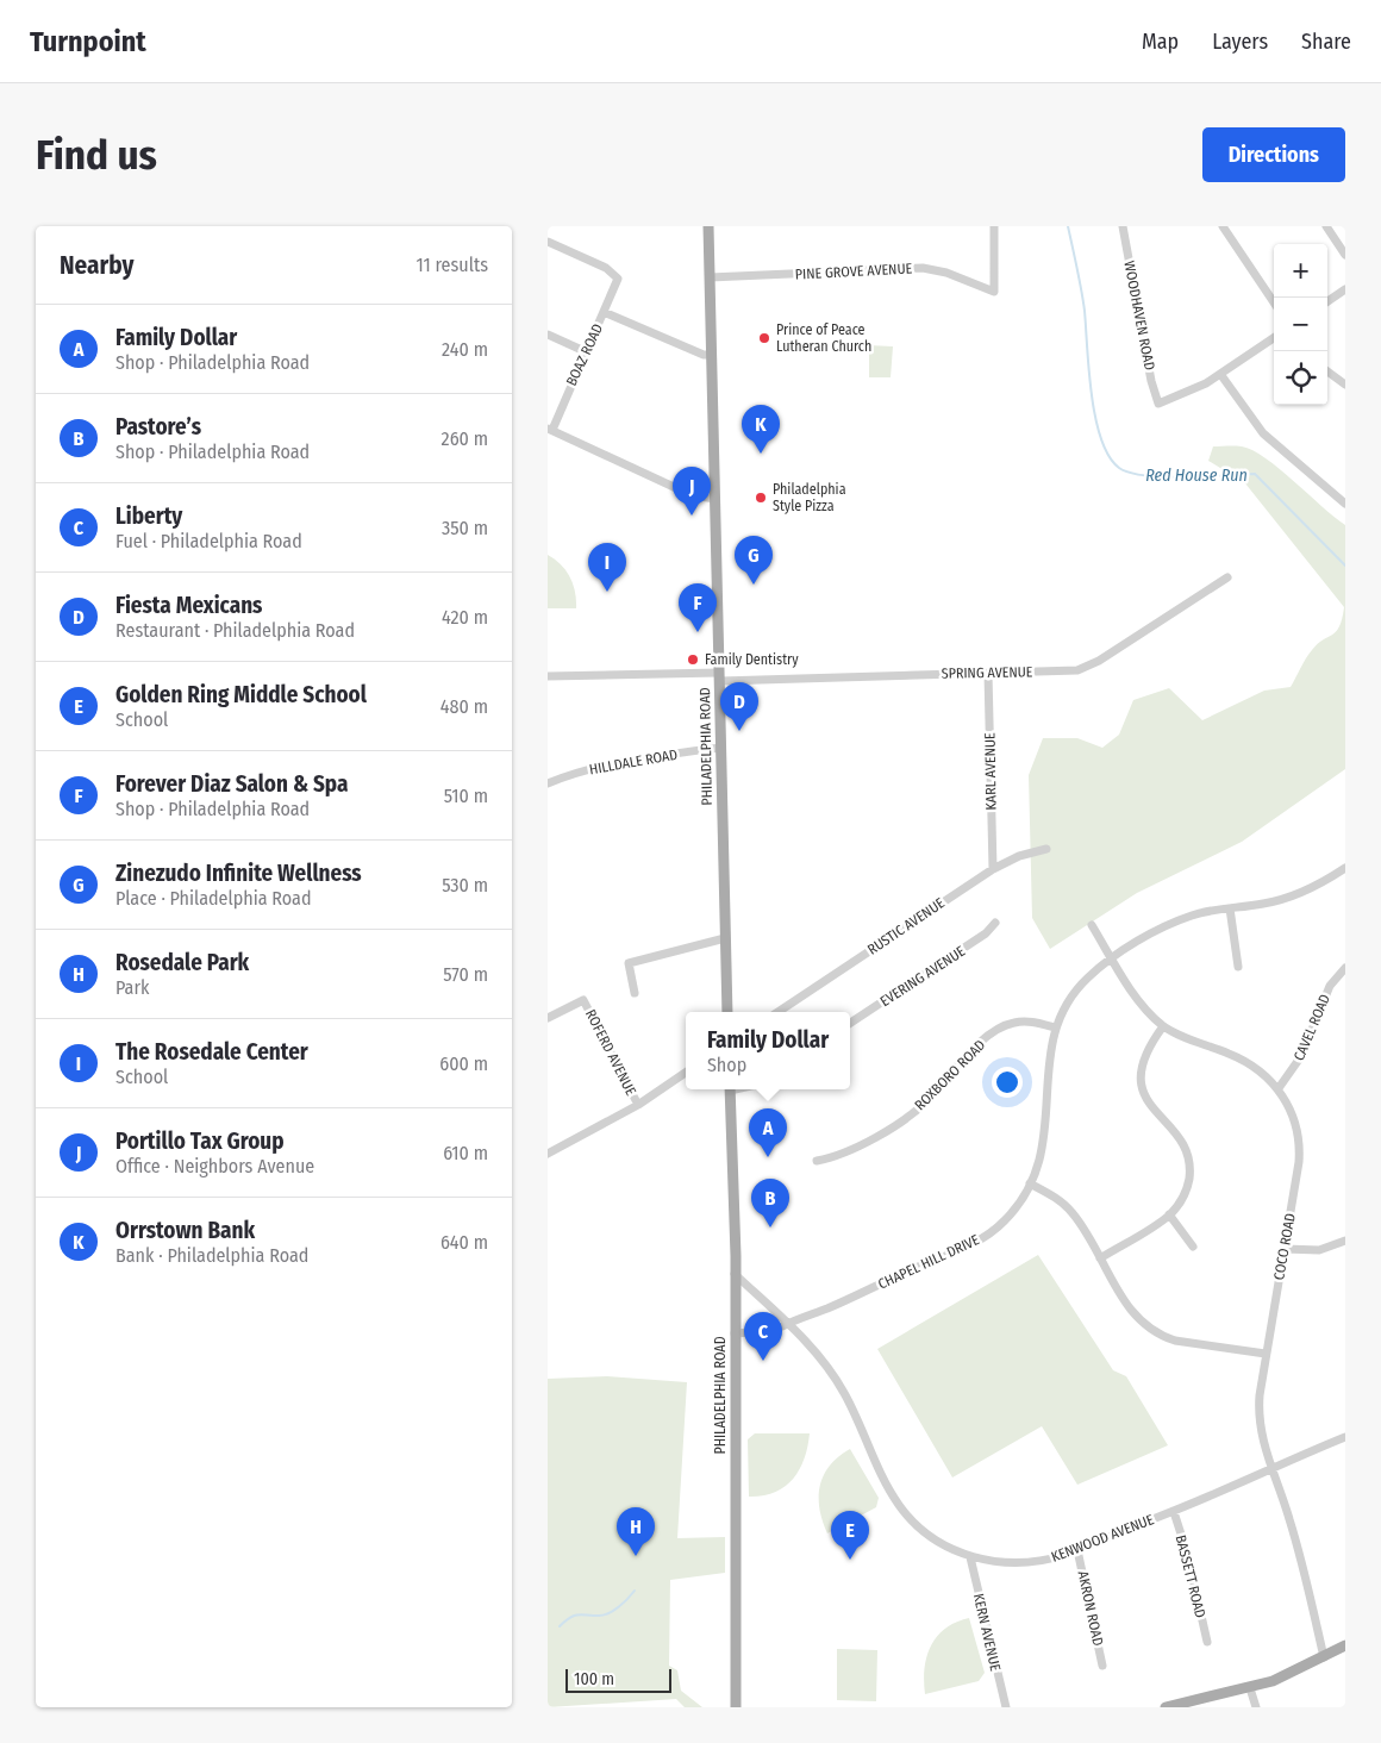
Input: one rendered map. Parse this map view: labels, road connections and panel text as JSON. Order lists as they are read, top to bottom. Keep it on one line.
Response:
{"streets":{"main road":["PHILADELPHIA ROAD"],"street":["PINE GROVE AVENUE","WOODHAVEN ROAD","BOAZ ROAD","SPRING AVENUE","HILLDALE ROAD","KARL AVENUE","RUSTIC AVENUE","EVERING AVENUE","CAVEL ROAD","ROFERD AVENUE","ROXBORO ROAD","COCO ROAD","CHAPEL HILL DRIVE","KENWOOD AVENUE","BASSETT ROAD","AKRON ROAD","KERN AVENUE"]},"crossings":[["PINE GROVE AVENUE","PHILADELPHIA ROAD"],["SPRING AVENUE","PHILADELPHIA ROAD"],["SPRING AVENUE","KARL AVENUE"],["PHILADELPHIA ROAD","HILLDALE ROAD"],["PHILADELPHIA ROAD","CHAPEL HILL DRIVE"],["PHILADELPHIA ROAD","KENWOOD AVENUE"],["KARL AVENUE","RUSTIC AVENUE"],["CAVEL ROAD","COCO ROAD"],["ROXBORO ROAD","CHAPEL HILL DRIVE"],["COCO ROAD","CHAPEL HILL DRIVE"],["COCO ROAD","KENWOOD AVENUE"],["CHAPEL HILL DRIVE","KENWOOD AVENUE"],["KENWOOD AVENUE","BASSETT ROAD"],["KENWOOD AVENUE","AKRON ROAD"],["KENWOOD AVENUE","KERN AVENUE"]],"water":["Red House Run"],"places":["Prince of Peace Lutheran Church","Philadelphia Style Pizza","Family Dentistry"],"scale_bar":"100 m","page":{"header":"Turnpoint","nav":["Map","Layers","Share"],"buttons":"Directions","title":"Find us","heading":["Nearby","11 results"],"map_buttons":["+","−"],"list":[{"mark":"A","name":"Family Dollar","note":"Shop · Philadelphia Road","value":"240 m"},{"mark":"B","name":"Pastore’s","note":"Shop · Philadelphia Road","value":"260 m"},{"mark":"C","name":"Liberty","note":"Fuel · Philadelphia Road","value":"350 m"},{"mark":"D","name":"Fiesta Mexicans","note":"Restaurant · Philadelphia Road","value":"420 m"},{"mark":"E","name":"Golden Ring Middle School","note":"School","value":"480 m"},{"mark":"F","name":"Forever Diaz Salon & Spa","note":"Shop · Philadelphia Road","value":"510 m"},{"mark":"G","name":"Zinezudo Infinite Wellness","note":"Place · Philadelphia Road","value":"530 m"},{"mark":"H","name":"Rosedale Park","note":"Park","value":"570 m"},{"mark":"I","name":"The Rosedale Center","note":"School","value":"600 m"},{"mark":"J","name":"Portillo Tax Group","note":"Office · Neighbors Avenue","value":"610 m"},{"mark":"K","name":"Orrstown Bank","note":"Bank · Philadelphia Road","value":"640 m"}],"pins":["K","J","G","I","F","D","A","B","C","H","E"],"popup":["Family Dollar","Shop"],"scale":"100 m"}}
